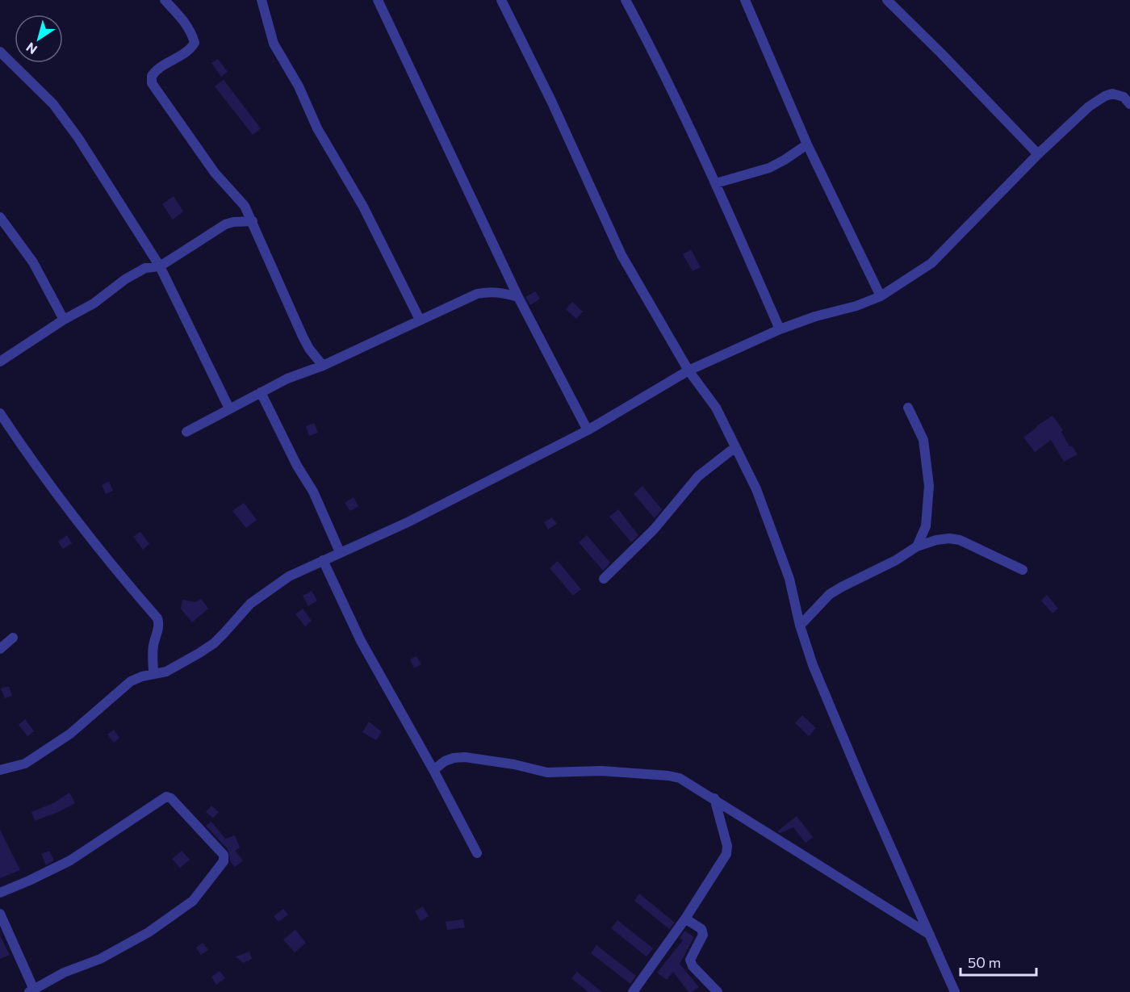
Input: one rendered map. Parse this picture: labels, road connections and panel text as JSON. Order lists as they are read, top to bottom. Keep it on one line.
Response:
{"scale_bar":"50 m","north":"bottom left"}
